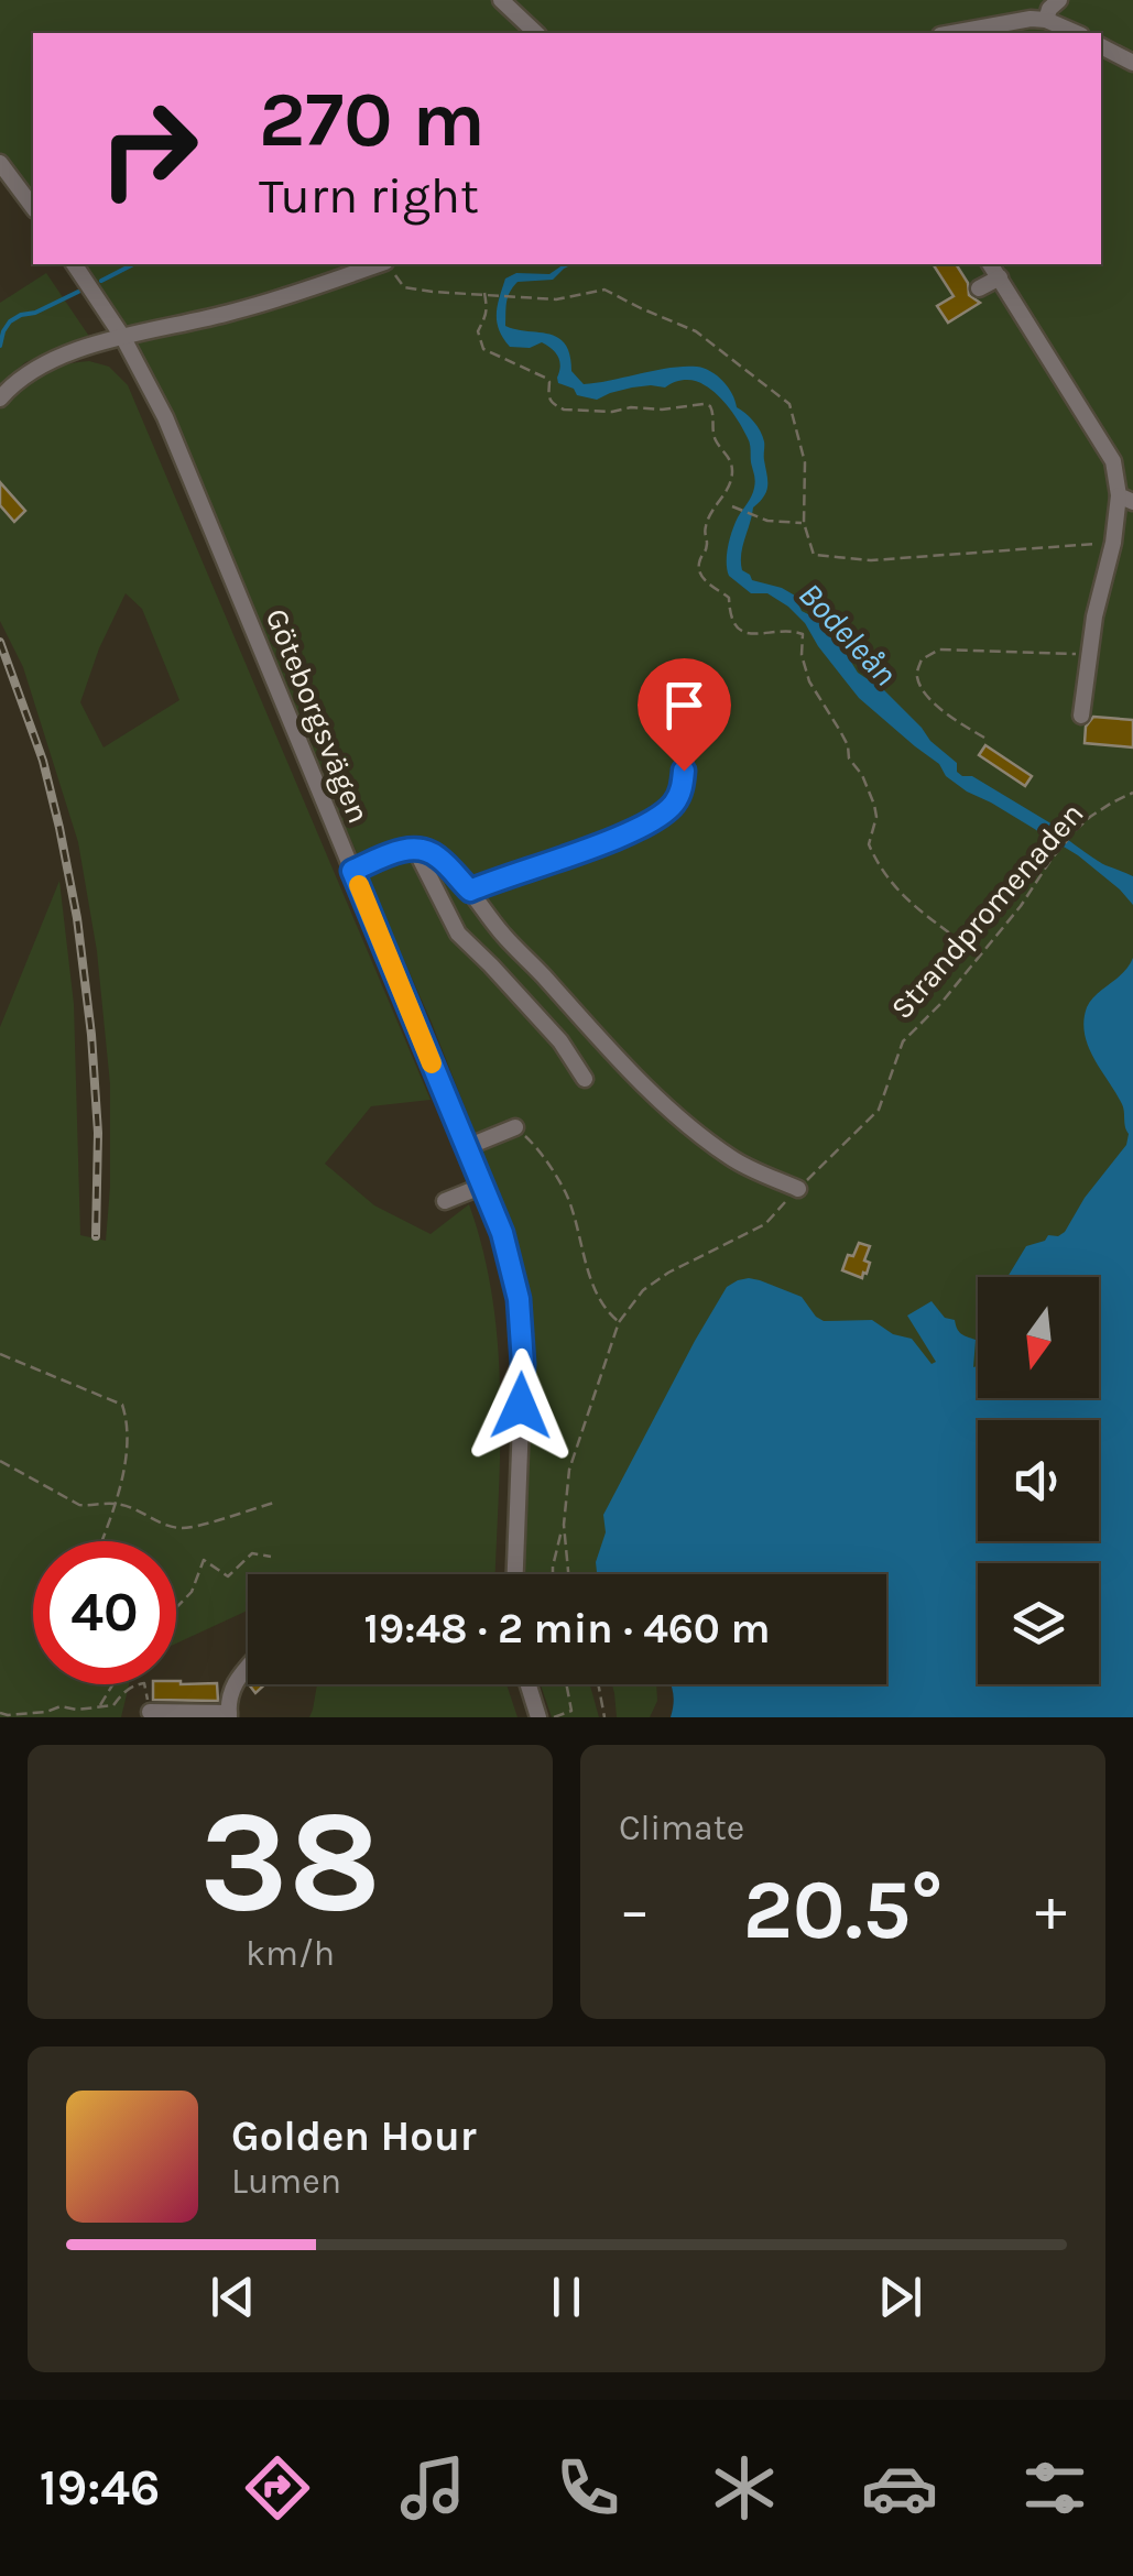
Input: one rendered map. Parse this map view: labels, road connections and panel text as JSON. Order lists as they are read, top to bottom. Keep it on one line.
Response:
{"streets":{"street":["Göteborgsvägen"],"path":["Strandpromenaden"]},"water":["Bodeleån"],"north":"bottom","page":{"turn":["270 m","Turn right"],"limit":"40","trip":"19:48 · 2 min · 460 m","tile":[["38","km/h"],"Climate"],"heat":["−","20.5°","+"],"song":["Golden Hour","Lumen"],"tabs":"19:46"}}
